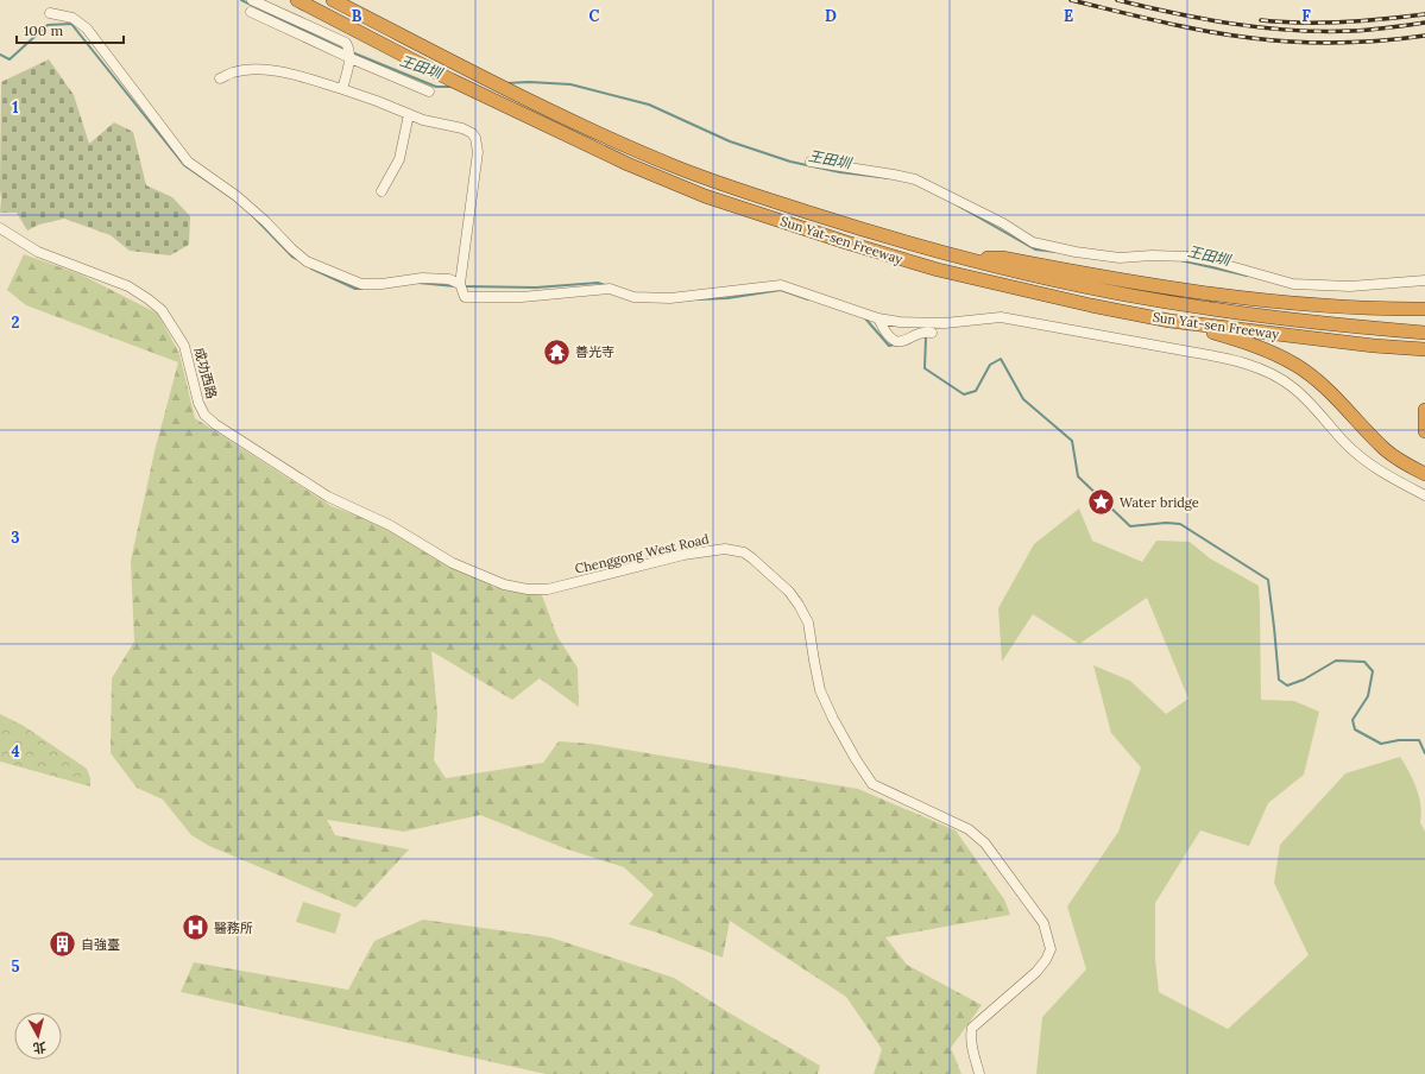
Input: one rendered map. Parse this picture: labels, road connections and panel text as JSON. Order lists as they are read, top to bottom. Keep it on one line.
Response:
{"streets":{"highway":["Sun Yat-sen Freeway"],"street":["Chenggong West Road"]},"water":["王田圳"],"places":{"temple":["善光寺"],"place":["Water bridge"],"hospital":["醫務所"],"building":["自強臺"]},"scale_bar":"100 m","north":"bottom","grid":{"columns":["B","C","D","E","F"],"rows":["1","2","3","4","5"]}}
